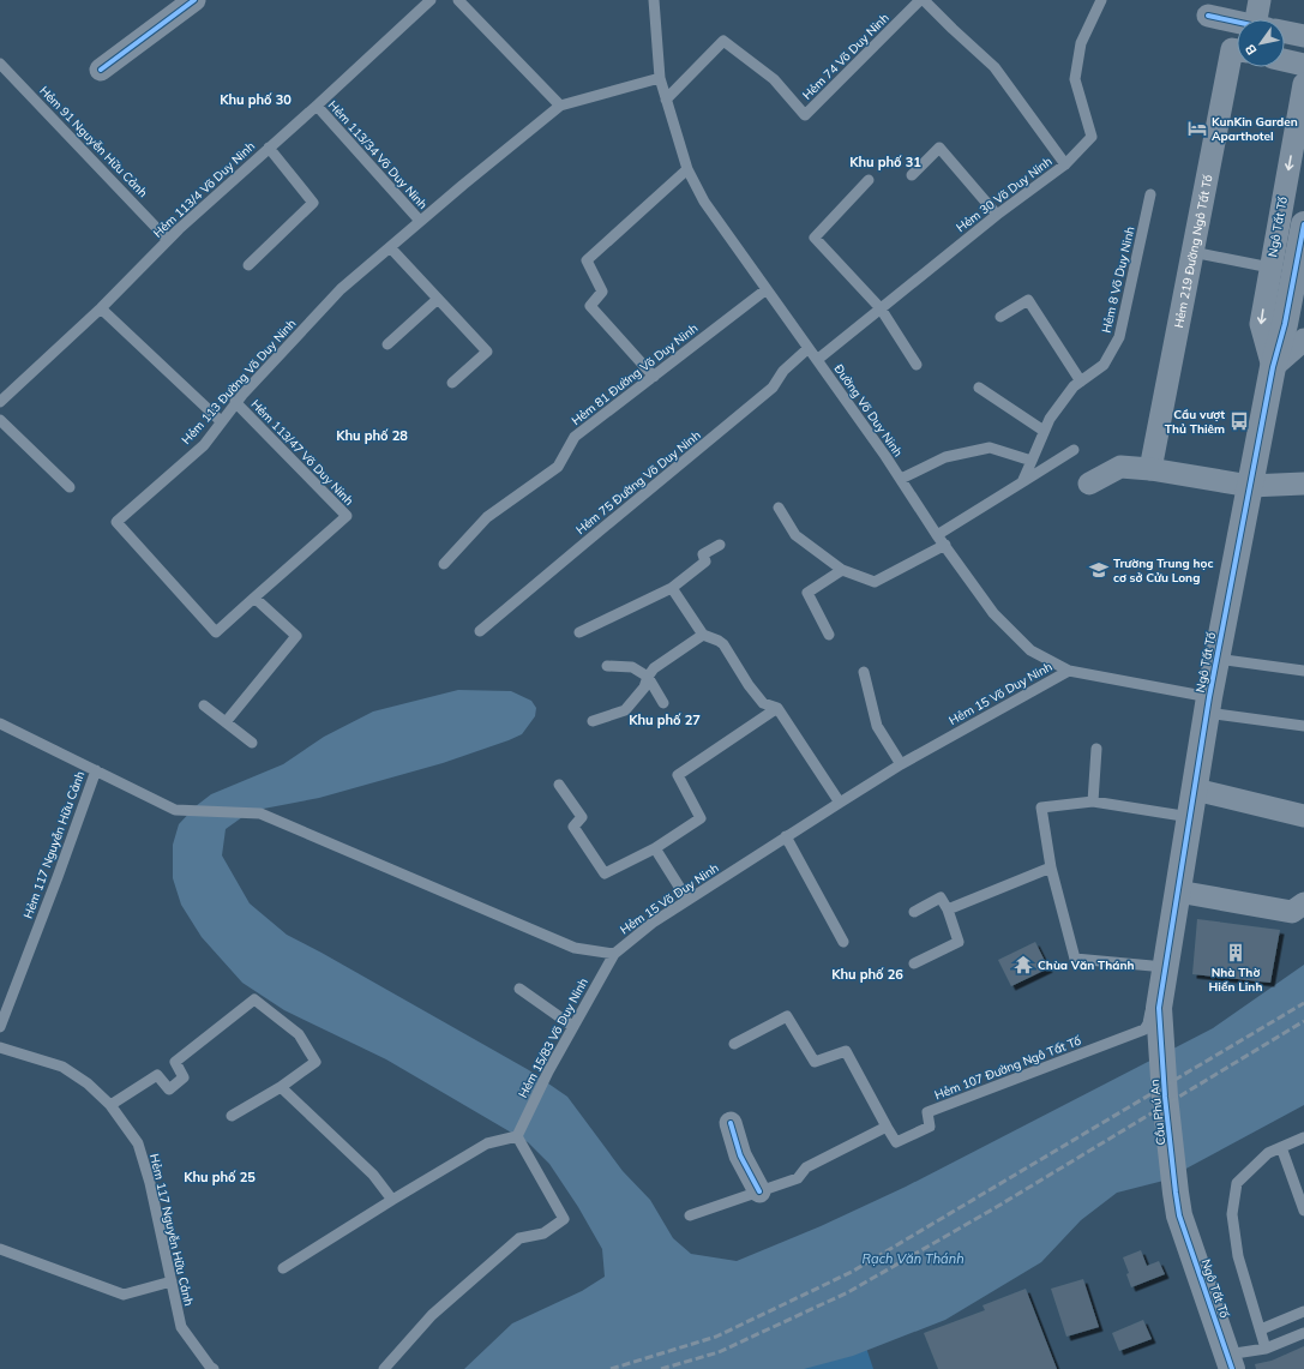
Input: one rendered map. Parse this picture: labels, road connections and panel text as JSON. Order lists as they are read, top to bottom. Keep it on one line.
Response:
{"streets":{"street":["Ngô Tất Tố","Hẻm 219 Đường Ngô Tất Tố","Cầu Phú An"],"lane":["Hẻm 74 Võ Duy Ninh","Hẻm 91 Nguyễn Hữu Cảnh","Hẻm 113/34 Võ Duy Ninh","Hẻm 113/4 Võ Duy Ninh","Hẻm 30 Võ Duy Ninh","Hẻm 8 Võ Duy Ninh","Hẻm 81 Đường Võ Duy Ninh","Hẻm 113 Đường Võ Duy Ninh","Đường Võ Duy Ninh","Hẻm 113/47 Võ Duy Ninh","Hẻm 75 Đường Võ Duy Ninh","Hẻm 15 Võ Duy Ninh","Hẻm 117 Nguyễn Hữu Cảnh","Hẻm 15/83 Võ Duy Ninh","Hẻm 107 Đường Ngô Tất Tố"]},"crossings":[["Hẻm 74 Võ Duy Ninh","Đường Võ Duy Ninh"],["Hẻm 91 Nguyễn Hữu Cảnh","Hẻm 113/4 Võ Duy Ninh"],["Hẻm 113/34 Võ Duy Ninh","Hẻm 113/4 Võ Duy Ninh"],["Hẻm 113/34 Võ Duy Ninh","Hẻm 113 Đường Võ Duy Ninh"],["Hẻm 30 Võ Duy Ninh","Đường Võ Duy Ninh"],["Ngô Tất Tố","Đường Võ Duy Ninh"],["Ngô Tất Tố","Hẻm 107 Đường Ngô Tất Tố"],["Ngô Tất Tố","Cầu Phú An"],["Hẻm 81 Đường Võ Duy Ninh","Đường Võ Duy Ninh"],["Hẻm 113 Đường Võ Duy Ninh","Đường Võ Duy Ninh"],["Hẻm 113 Đường Võ Duy Ninh","Hẻm 113/47 Võ Duy Ninh"],["Đường Võ Duy Ninh","Hẻm 75 Đường Võ Duy Ninh"],["Đường Võ Duy Ninh","Hẻm 15 Võ Duy Ninh"],["Hẻm 15 Võ Duy Ninh","Hẻm 15/83 Võ Duy Ninh"]],"districts":["Khu phố 30","Khu phố 31","Khu phố 28","Khu phố 27","Khu phố 26","Khu phố 25"],"water":["Rạch Văn Thánh"],"places":{"hotel":["KunKin Garden Aparthotel"],"bus stop":["Cầu vượt Thủ Thiêm"],"school or university":["Trường Trung học cơ sở Cửu Long"],"building":["Nhà Thờ Hiển Linh"],"temple":["Chùa Văn Thánh"]},"north":"bottom left"}
